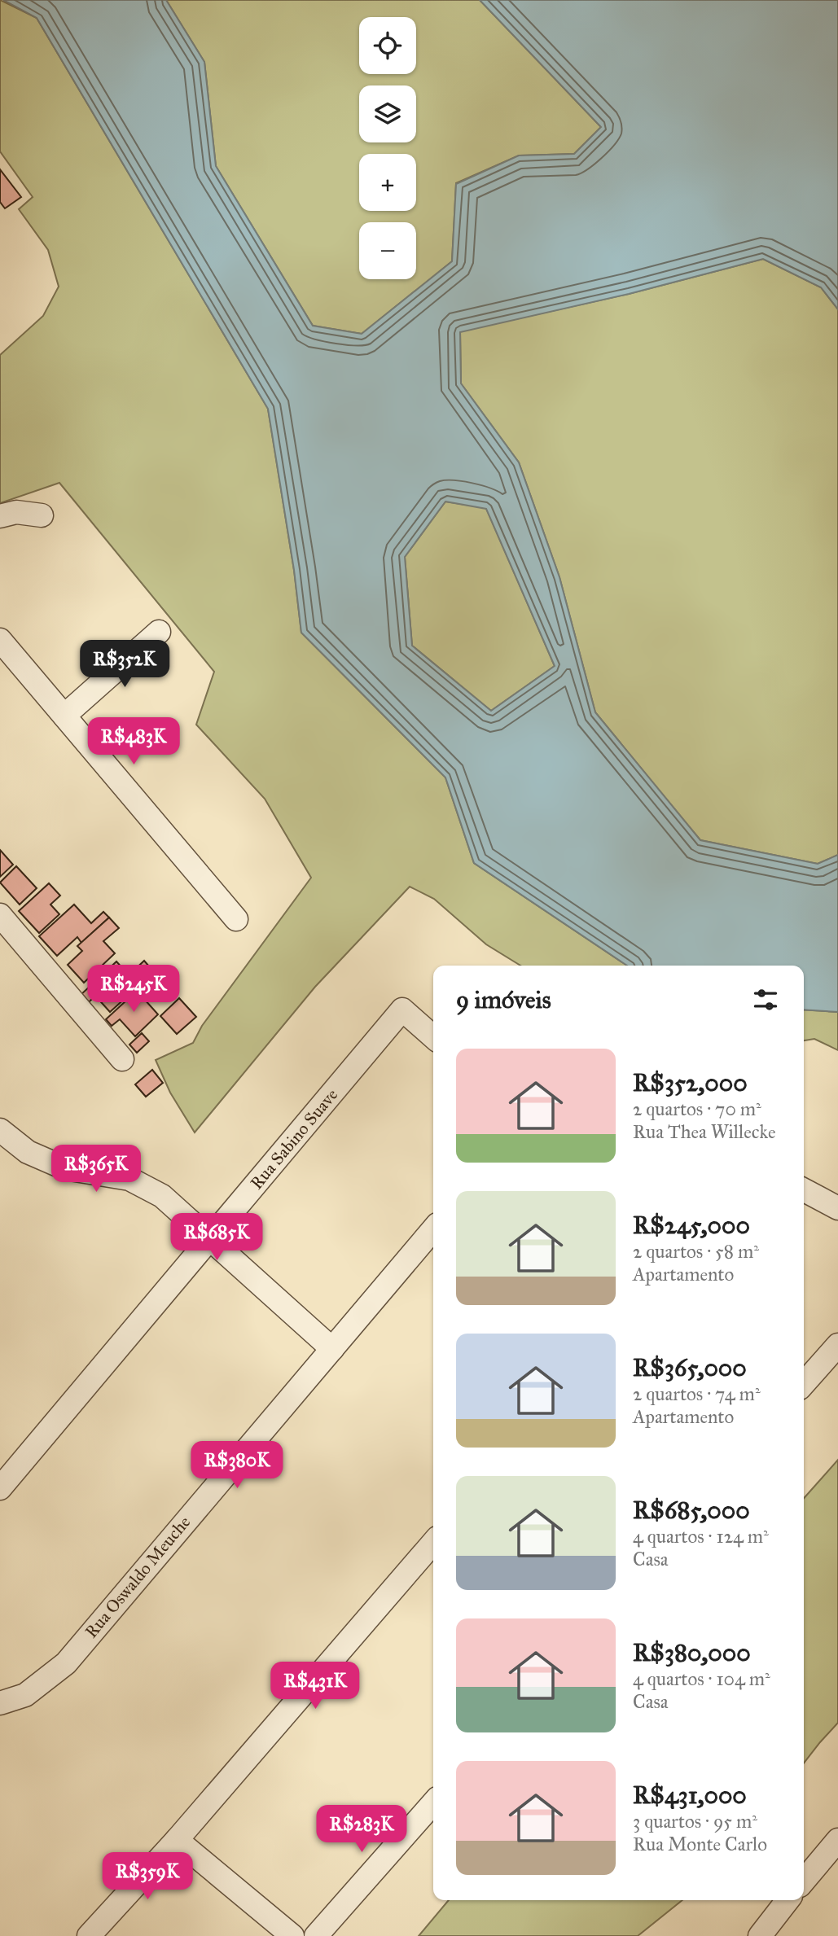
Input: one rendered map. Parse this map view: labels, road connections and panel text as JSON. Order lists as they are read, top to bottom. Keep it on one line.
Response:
{"streets":{"street":["Rua Sabino Suave","Rua Oswaldo Meuche"]},"page":{"map_buttons":["+","−"],"price":["R$352K","R$483K","R$245K","R$365K","R$685K","R$380K","R$431K","R$283K","R$359K"],"heading":"9 imóveis","list":[{"name":"R$352,000","note":"2 quartos · 70 m² · Rua Thea Willecke"},{"name":"R$245,000","note":"2 quartos · 58 m² · Apartamento"},{"name":"R$365,000","note":"2 quartos · 74 m² · Apartamento"},{"name":"R$685,000","note":"4 quartos · 124 m² · Casa"},{"name":"R$380,000","note":"4 quartos · 104 m² · Casa"},{"name":"R$431,000","note":"3 quartos · 95 m² · Rua Monte Carlo"}]}}
